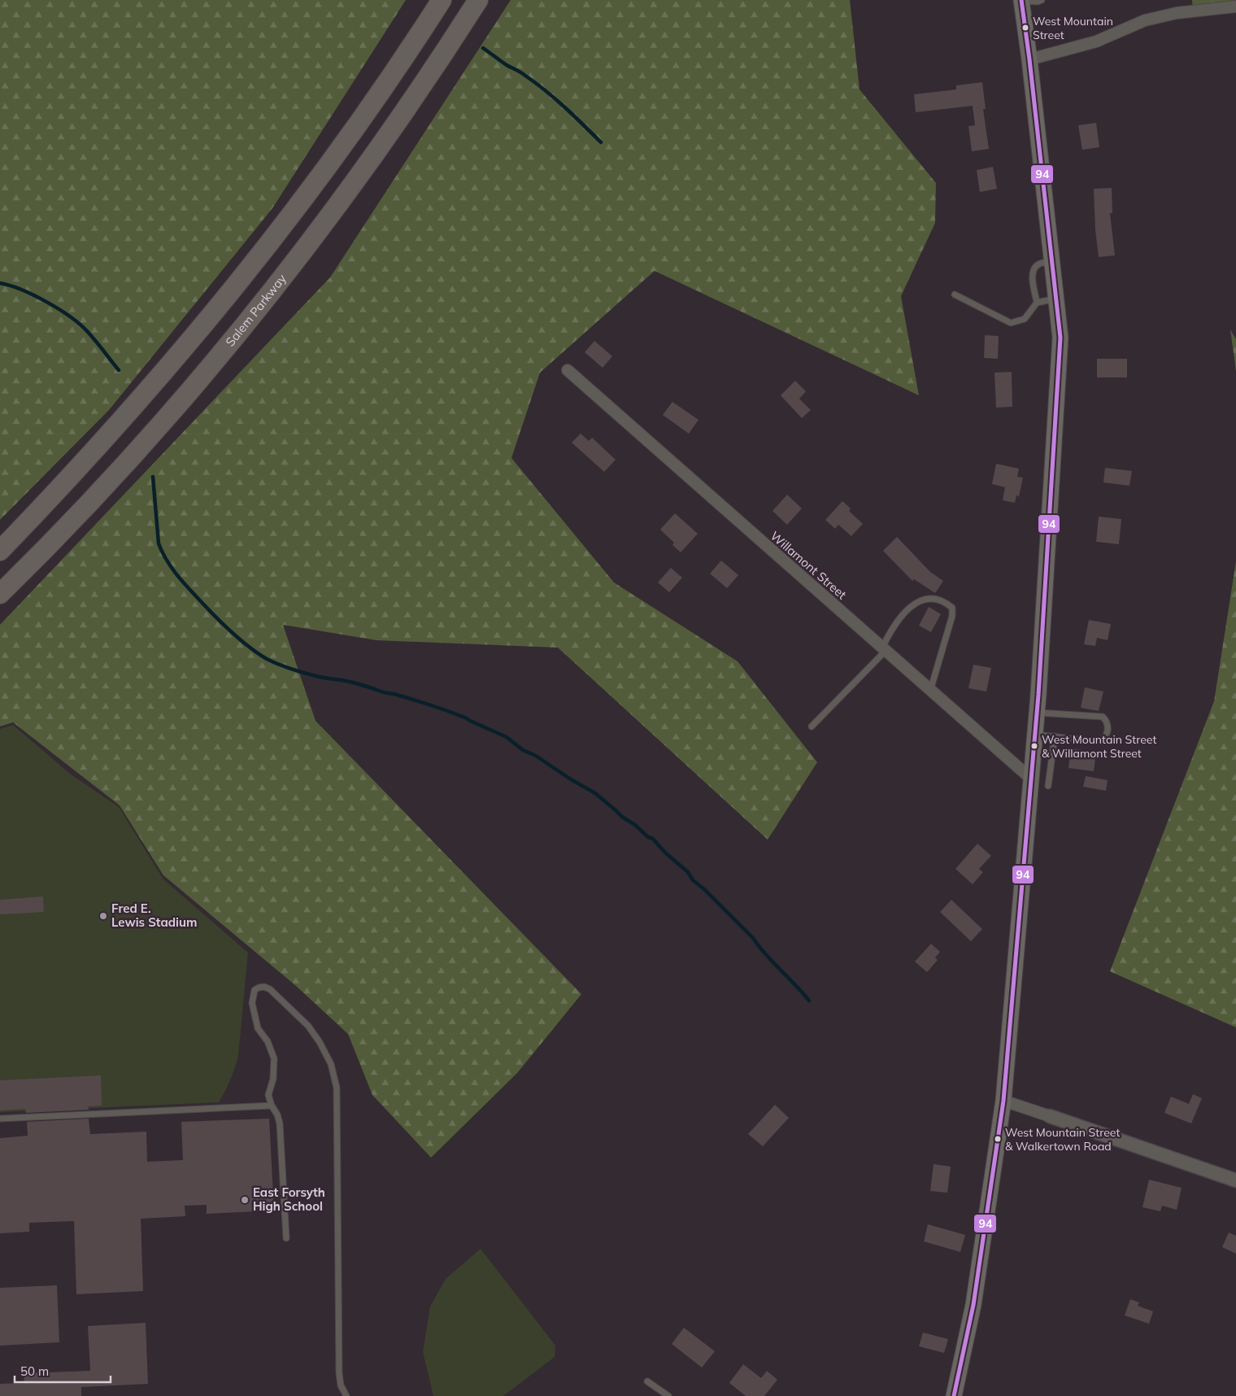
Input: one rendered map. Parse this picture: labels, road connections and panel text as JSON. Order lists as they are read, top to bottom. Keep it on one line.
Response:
{"streets":{"highway":["Salem Parkway"],"street":["Willamont Street"]},"places":["West Mountain Street","West Mountain Street & Willamont Street","Fred E. Lewis Stadium","West Mountain Street & Walkertown Road","East Forsyth High School"],"lines":["transit line 94"],"scale_bar":"50 m"}
